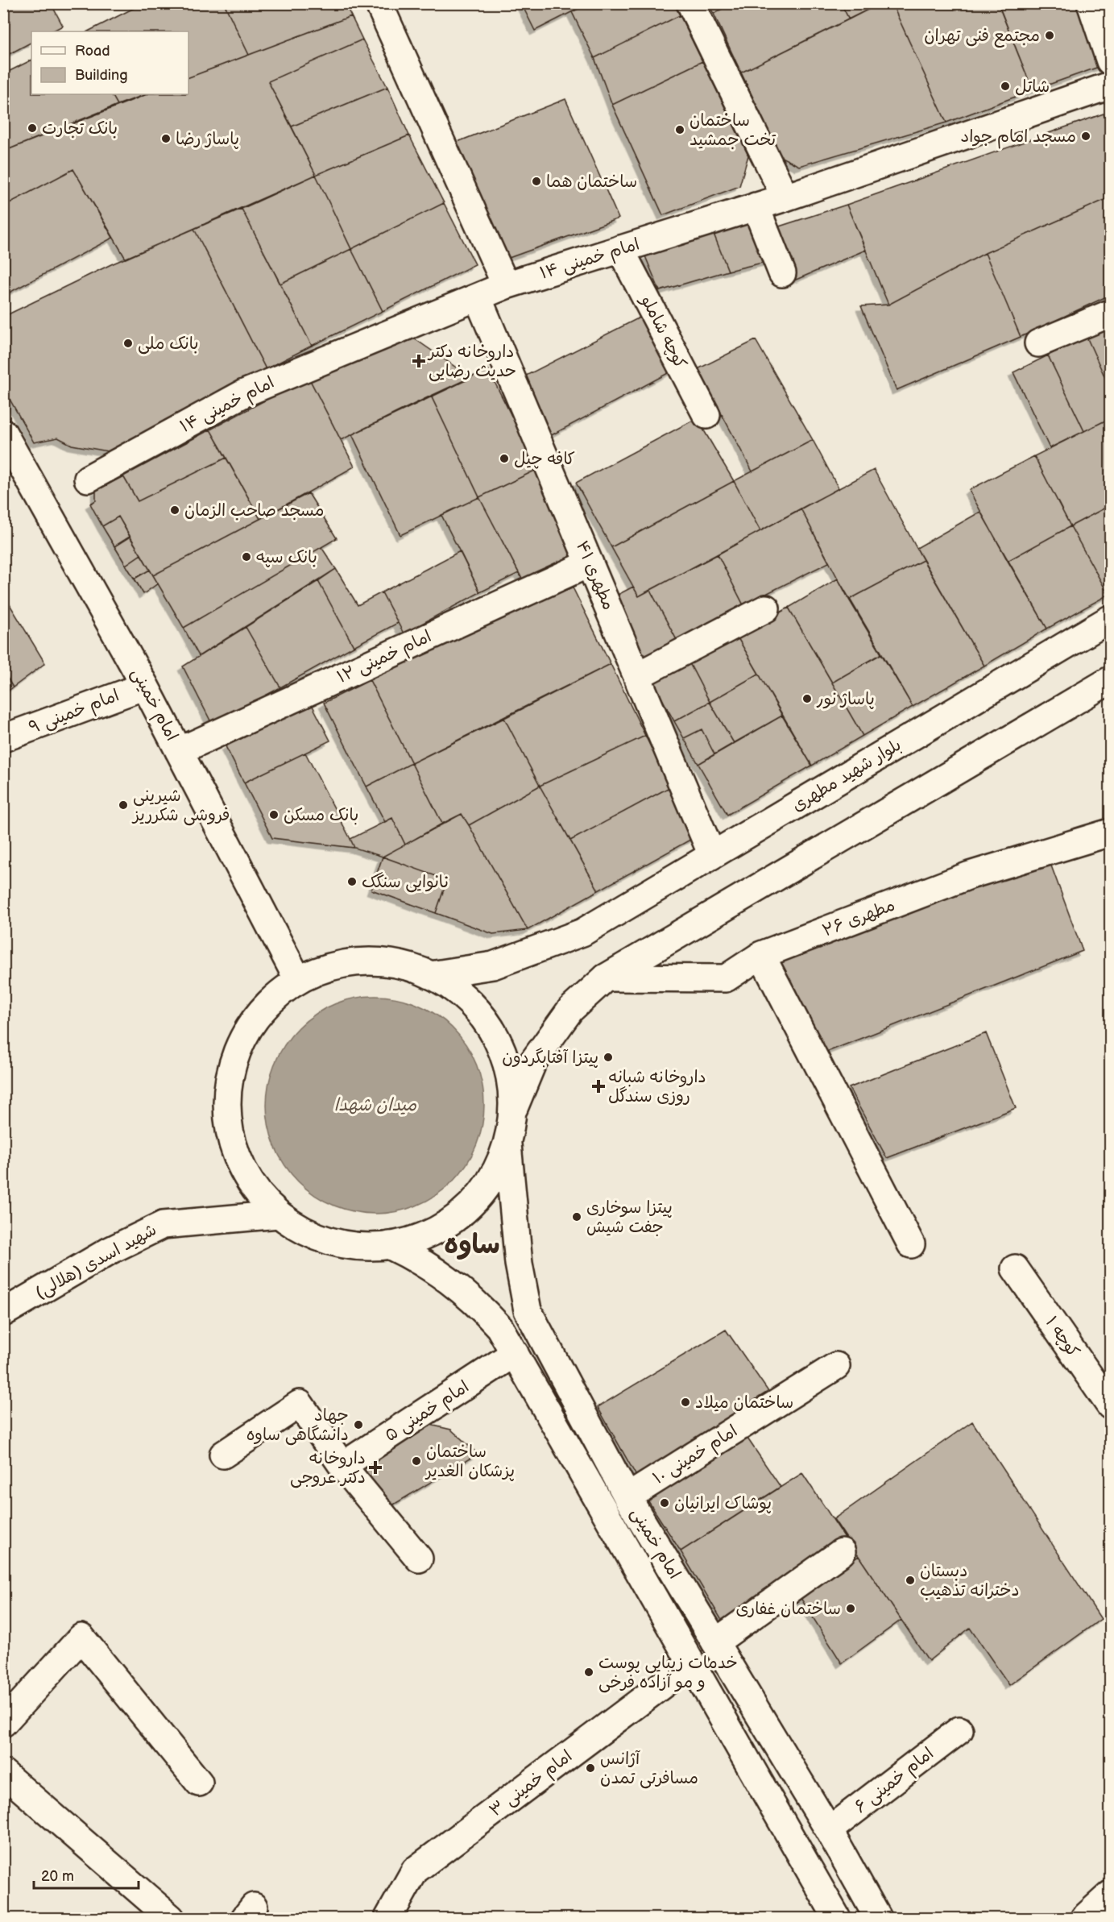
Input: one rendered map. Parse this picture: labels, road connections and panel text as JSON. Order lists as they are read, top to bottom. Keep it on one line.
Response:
{"streets":{"street":["امام خمینی ۱۴","کوچه شاملو","مطهری ۴۱","امام خمینی ۱۲","امام خمینی","امام خمینی ۹","بلوار شهید مطهری","مطهری ۲۶","شهید اسدی (هلالی)","کوچه ۱","امام خمینی ۵","امام خمینی ۱۰","امام خمینی ۶","امام خمینی ۳"]},"crossings":[["امام خمینی ۱۴","کوچه شاملو"],["امام خمینی ۱۴","مطهری ۴۱"],["مطهری ۴۱","امام خمینی ۱۲"],["مطهری ۴۱","بلوار شهید مطهری"],["امام خمینی ۱۲","امام خمینی"],["امام خمینی","امام خمینی ۹"],["امام خمینی","امام خمینی ۵"],["امام خمینی","امام خمینی ۱۰"],["امام خمینی","امام خمینی ۶"],["امام خمینی","امام خمینی ۳"]],"districts":["ساوه"],"water":["میدان شهدا"],"places":{"other":["مجتمع فنی تهران","شاتل","بانک تجارت","ساختمان تخت جمشید","مسجد امام جواد","پاساژ رضا","ساختمان هما","بانک ملی","کافه چیل","مسجد صاحب الزمان","بانک سپه","پاساژ نور","شیرینی فروشی شکرریز","بانک مسکن","نانوایی سنگک","پیتزا آفتابگردون","پیتزا سوخاری جفت شیش","ساختمان میلاد","جهاد دانشگاهی ساوه","ساختمان پزشکان الغدیر","پوشاک ایرانیان","دبستان دخترانه تذهیب","ساختمان غفاری","خدمات زیبایی پوست و مو آزاده فرخی","آژانس مسافرتی تمدن"],"health":["داروخانه دکتر حدیث رضایی","داروخانه شبانه روزی سندگل","داروخانه دکتر عروجی"]},"legend":["Road","Building"],"scale_bar":"20 m"}
